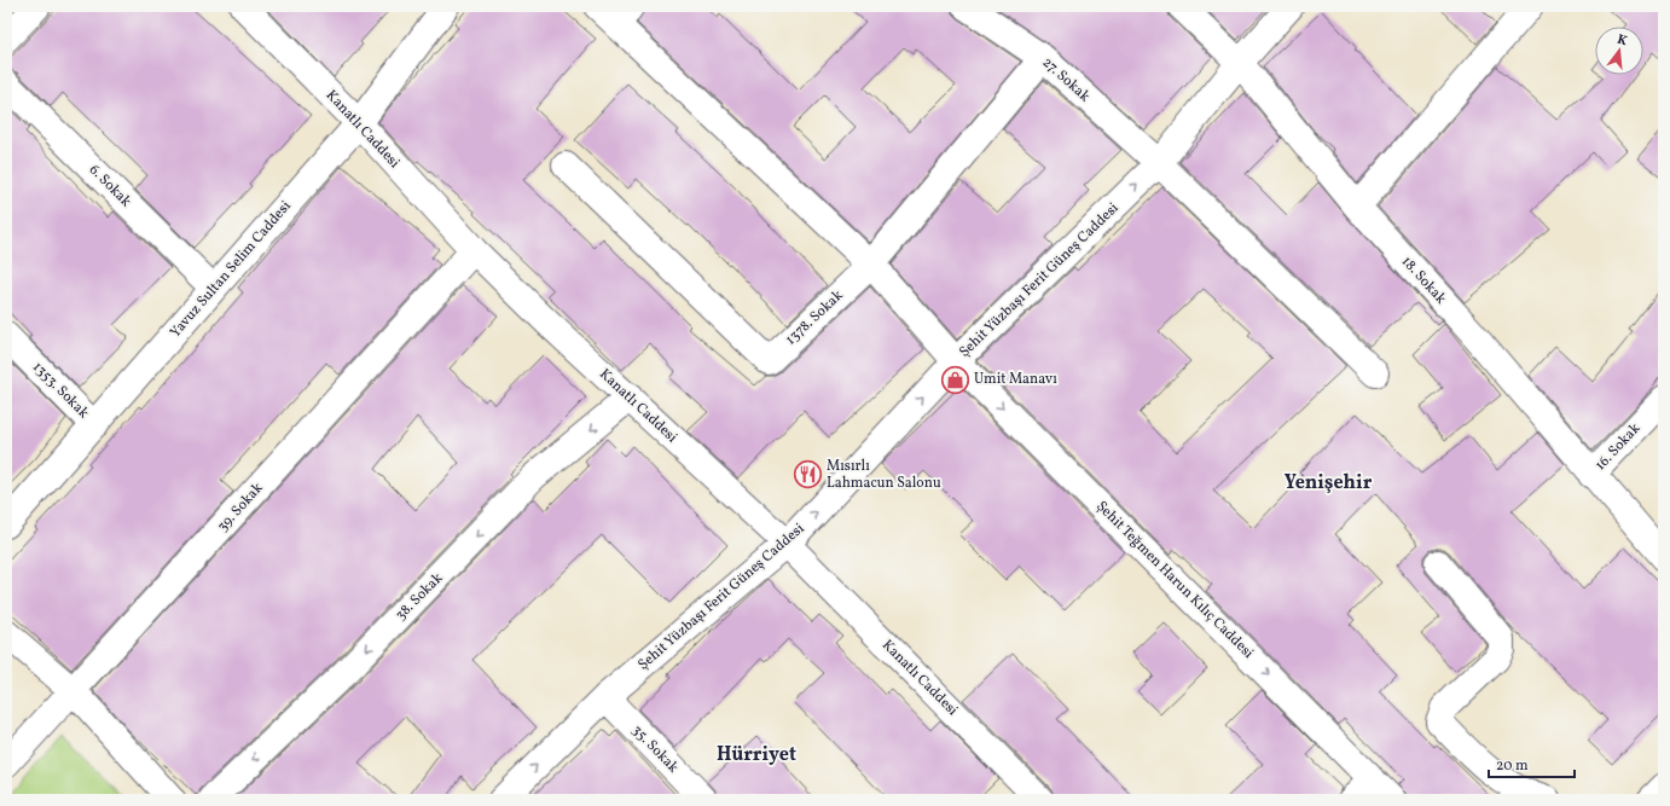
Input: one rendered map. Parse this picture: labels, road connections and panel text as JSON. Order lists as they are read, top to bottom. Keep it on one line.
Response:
{"streets":{"street":["27. Sokak","Kanatlı Caddesi","6. Sokak","Yavuz Sultan Selim Caddesi","Şehit Yüzbaşı Ferit Güneş Caddesi","18. Sokak","1378. Sokak","1353. Sokak","16. Sokak","39. Sokak","Şehit Teğmen Harun Kılıç Caddesi","38. Sokak","35. Sokak"]},"crossings":[["27. Sokak","Şehit Yüzbaşı Ferit Güneş Caddesi"],["27. Sokak","1378. Sokak"],["Kanatlı Caddesi","Yavuz Sultan Selim Caddesi"],["Kanatlı Caddesi","Şehit Yüzbaşı Ferit Güneş Caddesi"],["Kanatlı Caddesi","39. Sokak"],["Kanatlı Caddesi","38. Sokak"],["6. Sokak","Yavuz Sultan Selim Caddesi"],["Yavuz Sultan Selim Caddesi","1353. Sokak"],["Şehit Yüzbaşı Ferit Güneş Caddesi","18. Sokak"],["Şehit Yüzbaşı Ferit Güneş Caddesi","Şehit Teğmen Harun Kılıç Caddesi"],["Şehit Yüzbaşı Ferit Güneş Caddesi","35. Sokak"],["18. Sokak","16. Sokak"]],"one_way":["Şehit Yüzbaşı Ferit Güneş Caddesi","Şehit Teğmen Harun Kılıç Caddesi","38. Sokak"],"districts":["Yenişehir","Hürriyet"],"places":{"shop":["Umit Manavı"],"restaurant":["Mısırlı Lahmacun Salonu"]},"scale_bar":"20 m","north":"top"}
